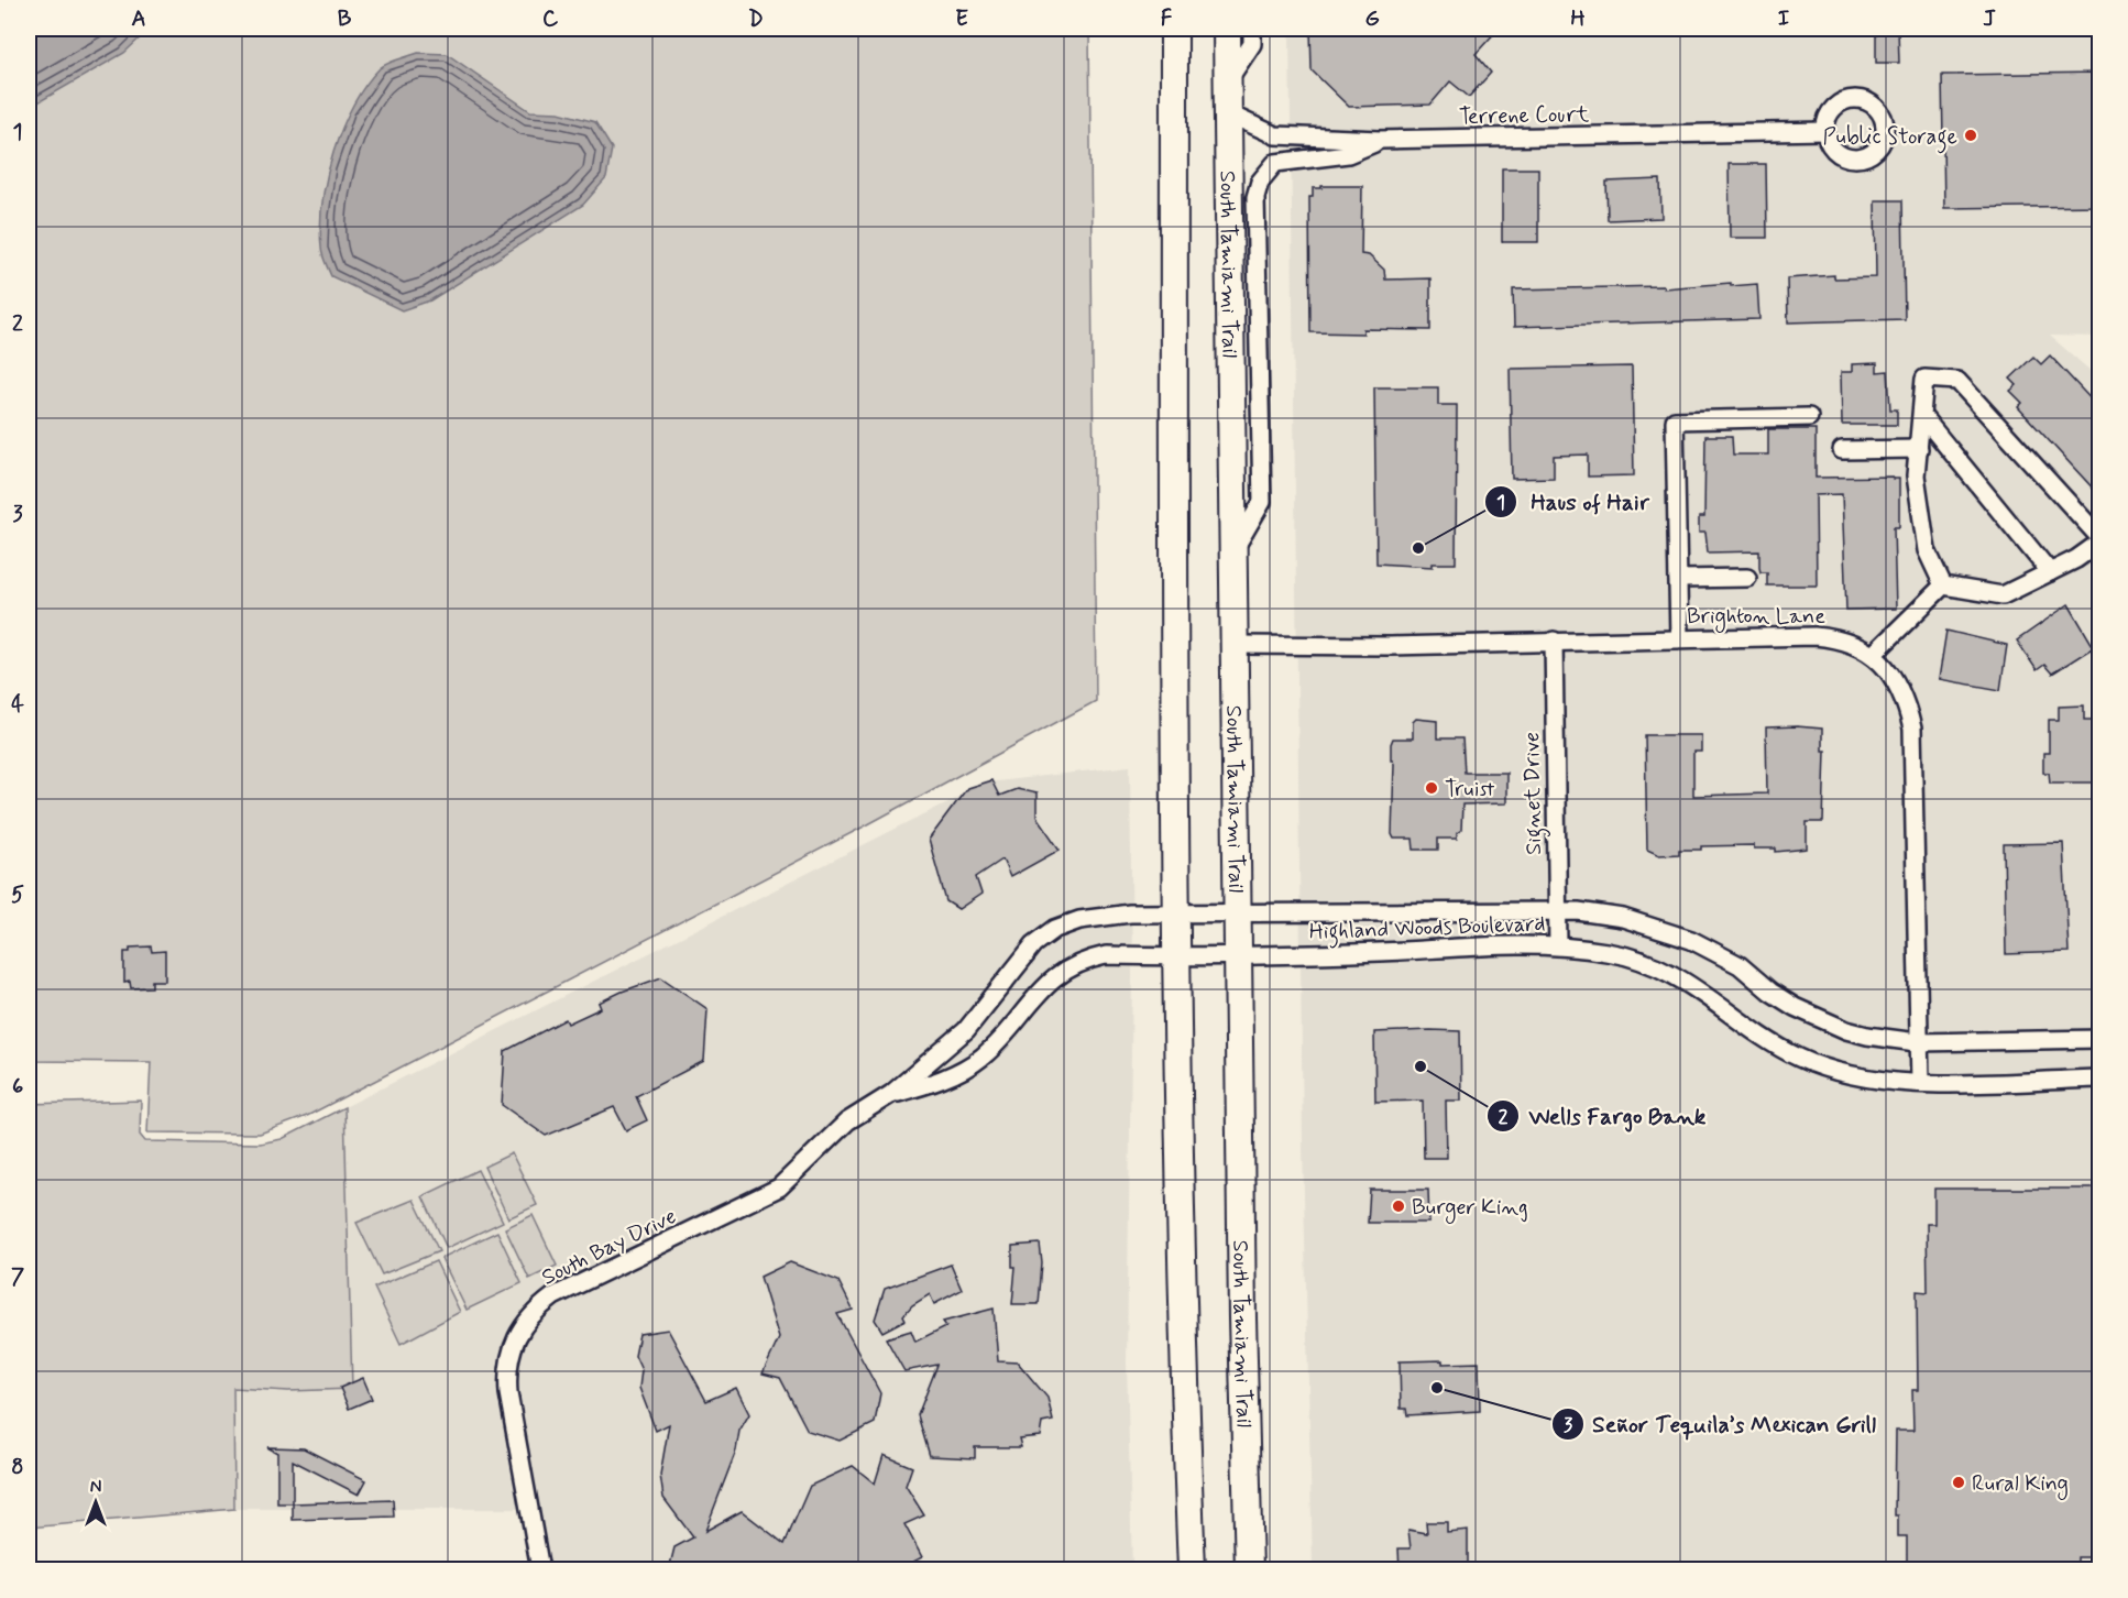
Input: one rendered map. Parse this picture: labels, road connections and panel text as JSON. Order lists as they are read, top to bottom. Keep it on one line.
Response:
{"streets":{"main road":["South Tamiami Trail"],"street":["Terrene Court","Brighton Lane","Signet Drive","Highland Woods Boulevard","South Bay Drive"]},"crossings":[["Terrene Court","South Tamiami Trail"],["South Tamiami Trail","Brighton Lane"],["South Tamiami Trail","Highland Woods Boulevard"],["South Tamiami Trail","South Bay Drive"],["Brighton Lane","Signet Drive"],["Brighton Lane","Highland Woods Boulevard"],["Signet Drive","Highland Woods Boulevard"],["Highland Woods Boulevard","South Bay Drive"]],"places":["Public Storage","Haus of Hair","Truist","Wells Fargo Bank","Burger King","Señor Tequila’s Mexican Grill","Rural King"],"north":"top","grid":{"columns":["A","B","C","D","E","F","G","H","I","J"],"rows":["1","2","3","4","5","6","7","8"]}}
